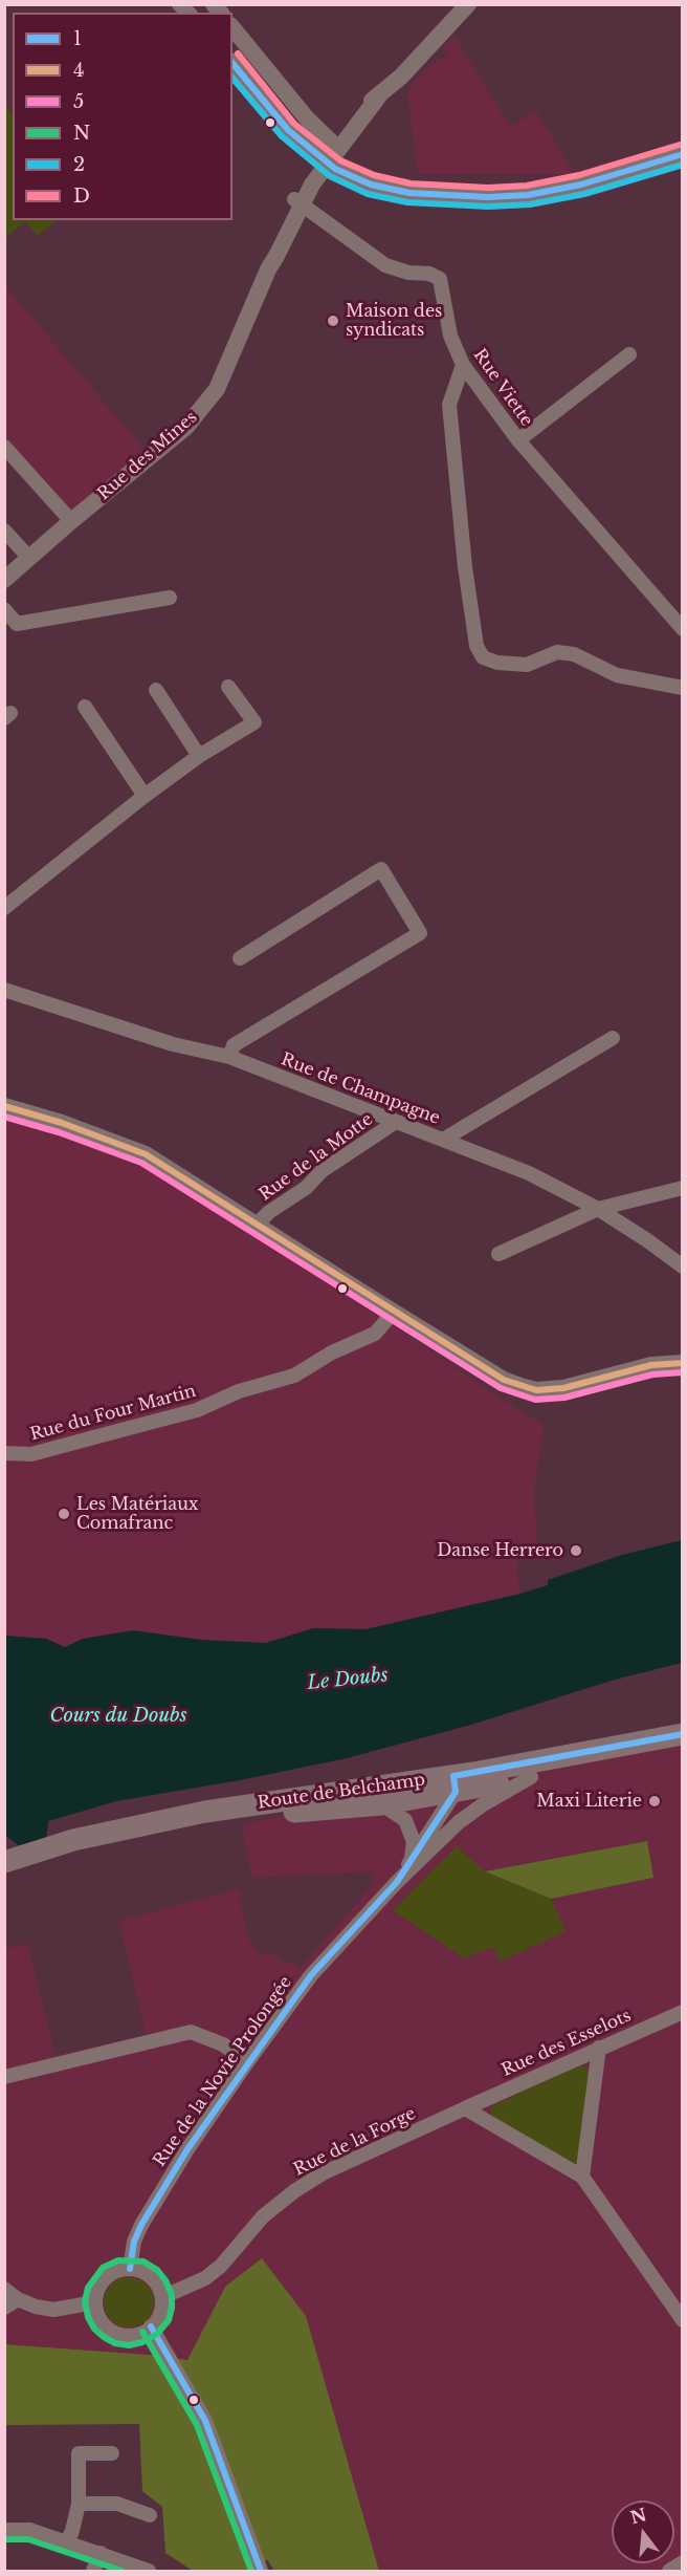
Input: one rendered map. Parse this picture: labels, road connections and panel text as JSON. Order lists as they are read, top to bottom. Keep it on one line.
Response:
{"streets":{"main road":["Route de Belchamp"],"street":["Rue Viette","Rue des Mines","Rue de Champagne","Rue de la Motte","Rue du Four Martin","Rue des Esselots","Rue de la Novie Prolongée","Rue de la Forge"]},"crossings":[["Rue Viette","Rue des Mines"],["Rue de Champagne","Rue de la Motte"],["Route de Belchamp","Rue de la Novie Prolongée"],["Rue des Esselots","Rue de la Forge"],["Rue de la Novie Prolongée","Rue de la Forge"]],"water":["Le Doubs","Cours du Doubs"],"places":["Maison des syndicats","Les Matériaux Comafranc","Danse Herrero","Maxi Literie"],"lines":["transit line D","transit line 1","transit line 2","transit line 4","transit line 5","transit line N"],"legend":["1","4","5","N","2","D"],"north":"top"}
